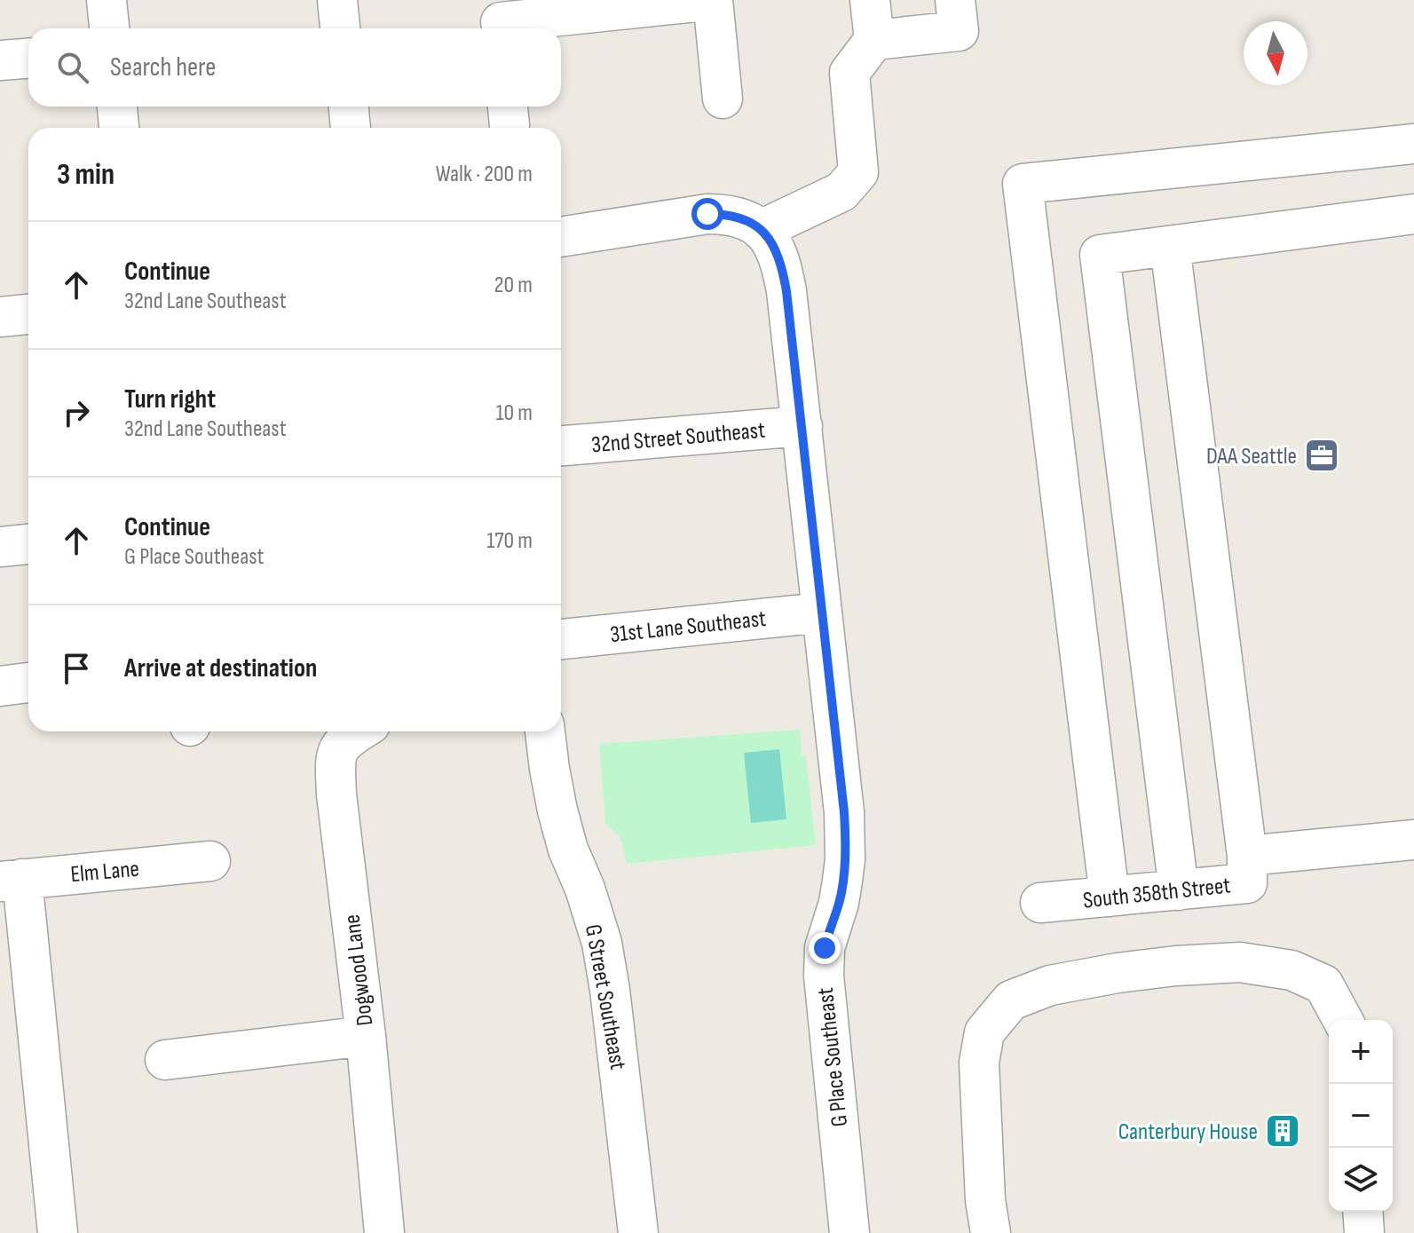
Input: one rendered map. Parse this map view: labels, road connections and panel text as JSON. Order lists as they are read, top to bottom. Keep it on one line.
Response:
{"streets":{"street":["32nd Street Southeast","31st Lane Southeast","Elm Lane","South 358th Street","Dogwood Lane","G Street Southeast","G Place Southeast"]},"crossings":[["32nd Street Southeast","G Place Southeast"],["31st Lane Southeast","G Place Southeast"]],"places":{"office":["DAA Seattle"],"building":["Canterbury House"]},"north":"bottom","page":{"search":"Search here","heading":["3 min","Walk · 200 m"],"list":[["Continue","32nd Lane Southeast","20 m"],["Turn right","32nd Lane Southeast","10 m"],["Continue","G Place Southeast","170 m"],"Arrive at destination"],"map_buttons":["+","−"]}}
